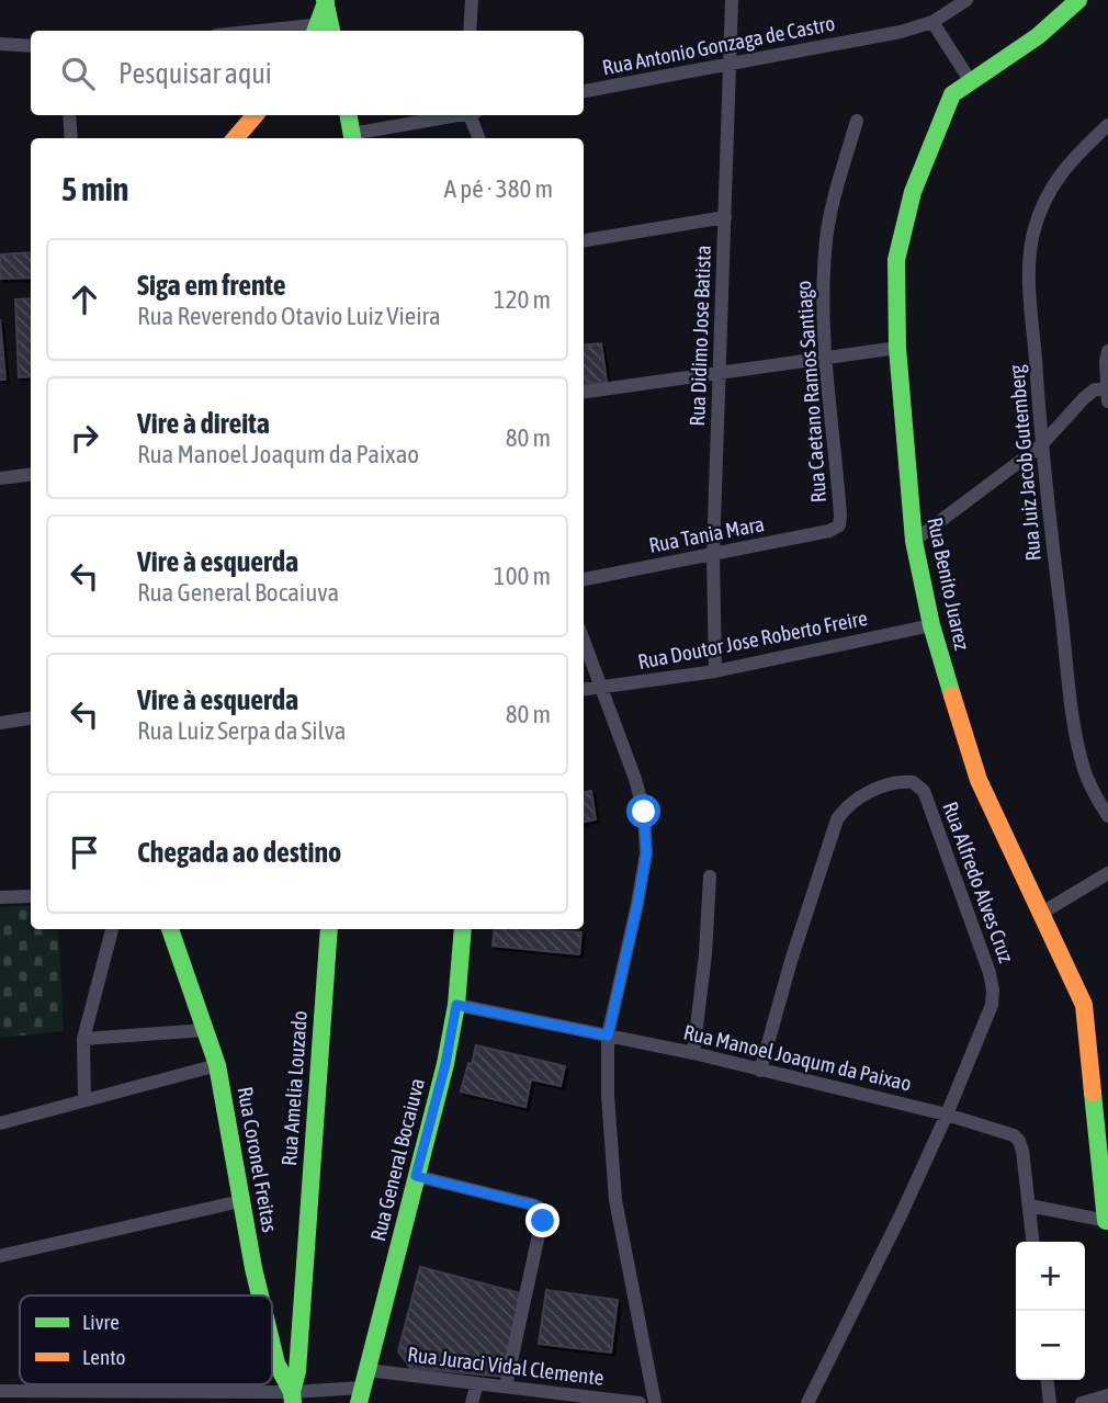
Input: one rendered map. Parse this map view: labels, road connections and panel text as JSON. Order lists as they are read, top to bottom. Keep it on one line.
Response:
{"streets":{"street":["Rua Antonio Gonzaga de Castro","Rua Didimo Jose Batista","Rua Caetano Ramos Santiago","Rua Juiz Jacob Gutemberg","Rua Tania Mara","Rua Benito Juarez","Rua Doutor Jose Roberto Freire","Rua Alfredo Alves Cruz","Rua Manoel Joaqum da Paixao","Rua Amelia Louzado","Rua Coronel Freitas","Rua General Bocaiuva","Rua Juraci Vidal Clemente"]},"crossings":[["Rua Antonio Gonzaga de Castro","Rua Didimo Jose Batista"],["Rua Didimo Jose Batista","Rua Tania Mara"],["Rua Didimo Jose Batista","Rua Doutor Jose Roberto Freire"],["Rua Caetano Ramos Santiago","Rua Tania Mara"],["Rua Benito Juarez","Rua Doutor Jose Roberto Freire"],["Rua Alfredo Alves Cruz","Rua Manoel Joaqum da Paixao"],["Rua Manoel Joaqum da Paixao","Rua General Bocaiuva"],["Rua Amelia Louzado","Rua Coronel Freitas"],["Rua Amelia Louzado","Rua Juraci Vidal Clemente"],["Rua Coronel Freitas","Rua Juraci Vidal Clemente"],["Rua General Bocaiuva","Rua Juraci Vidal Clemente"]],"legend":["Livre","Lento"],"page":{"search":"Pesquisar aqui","heading":["5 min","A pé · 380 m"],"list":[["Siga em frente","Rua Reverendo Otavio Luiz Vieira","120 m"],["Vire à direita","Rua Manoel Joaqum da Paixao","80 m"],["Vire à esquerda","Rua General Bocaiuva","100 m"],["Vire à esquerda","Rua Luiz Serpa da Silva","80 m"],"Chegada ao destino"],"map_buttons":["+","−"]}}
